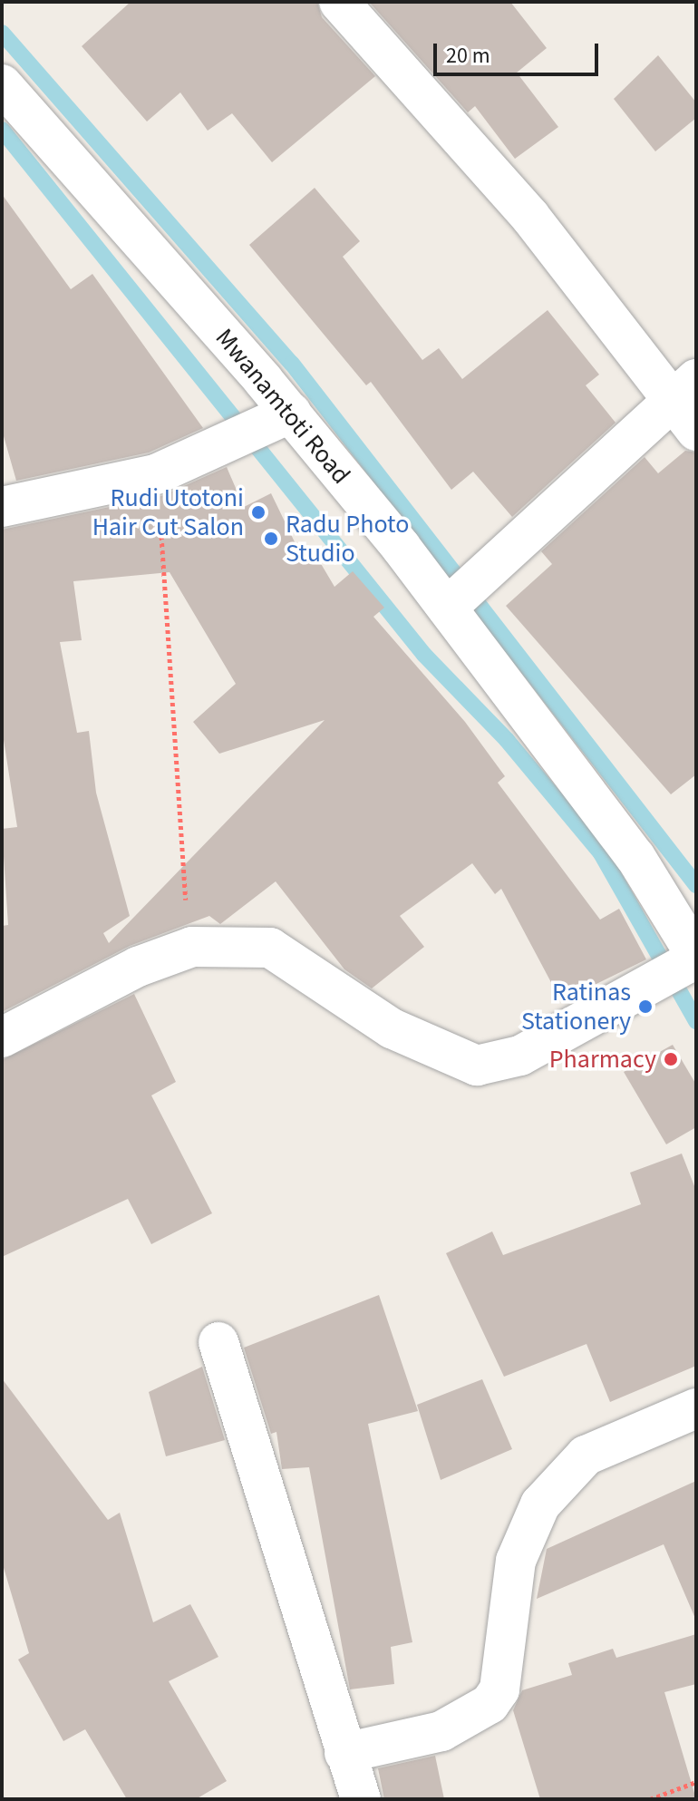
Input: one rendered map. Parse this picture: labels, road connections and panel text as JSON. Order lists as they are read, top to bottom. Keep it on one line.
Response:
{"streets":{"street":["Mwanamtoti Road"]},"places":["Rudi Utotoni Hair Cut Salon","Radu Photo Studio","Ratinas Stationery","Pharmacy"],"scale_bar":"20 m"}
